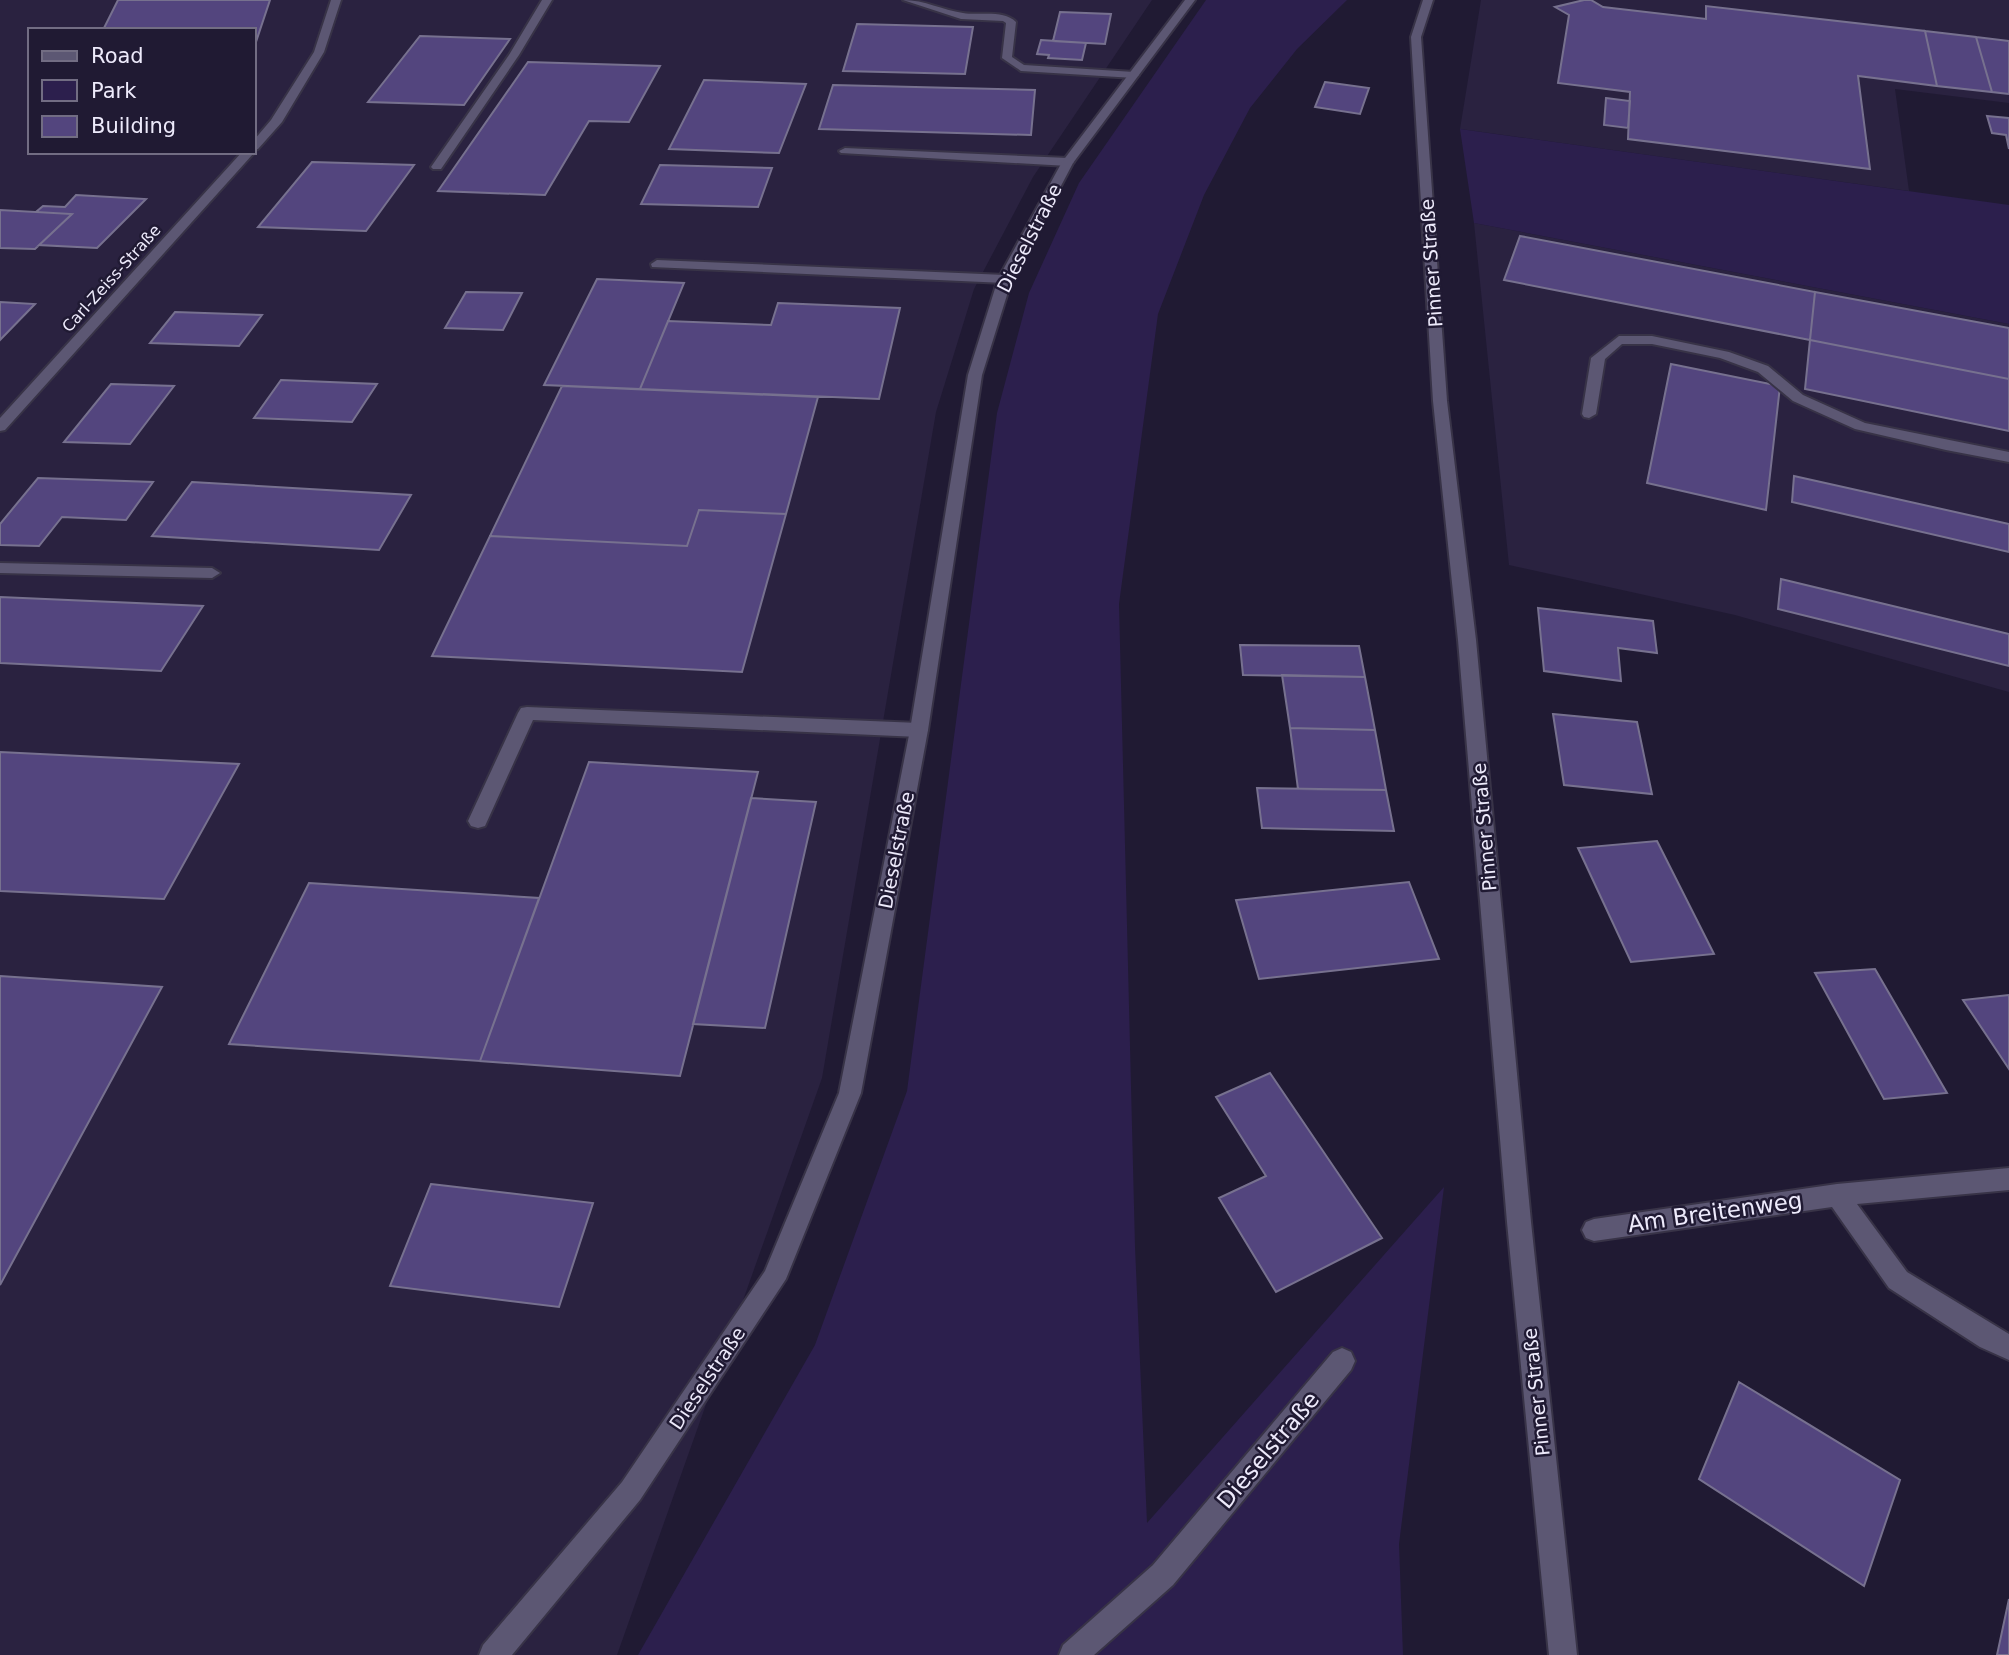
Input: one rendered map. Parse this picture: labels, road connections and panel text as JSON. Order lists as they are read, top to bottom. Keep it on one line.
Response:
{"streets":{"street":["Dieselstraße","Pinner Straße","Carl-Zeiss-Straße","Am Breitenweg"]},"legend":["Road","Park","Building"]}
